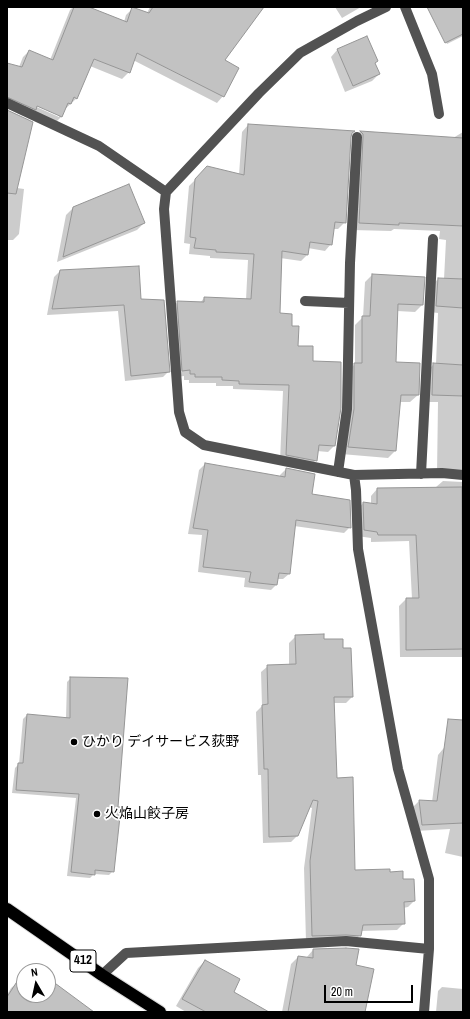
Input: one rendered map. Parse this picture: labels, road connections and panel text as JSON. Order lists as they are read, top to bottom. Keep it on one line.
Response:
{"streets":{"highway":["412"]},"places":["ひかり デイサービス荻野","火焔山餃子房"],"scale_bar":"20 m","north":"top"}
